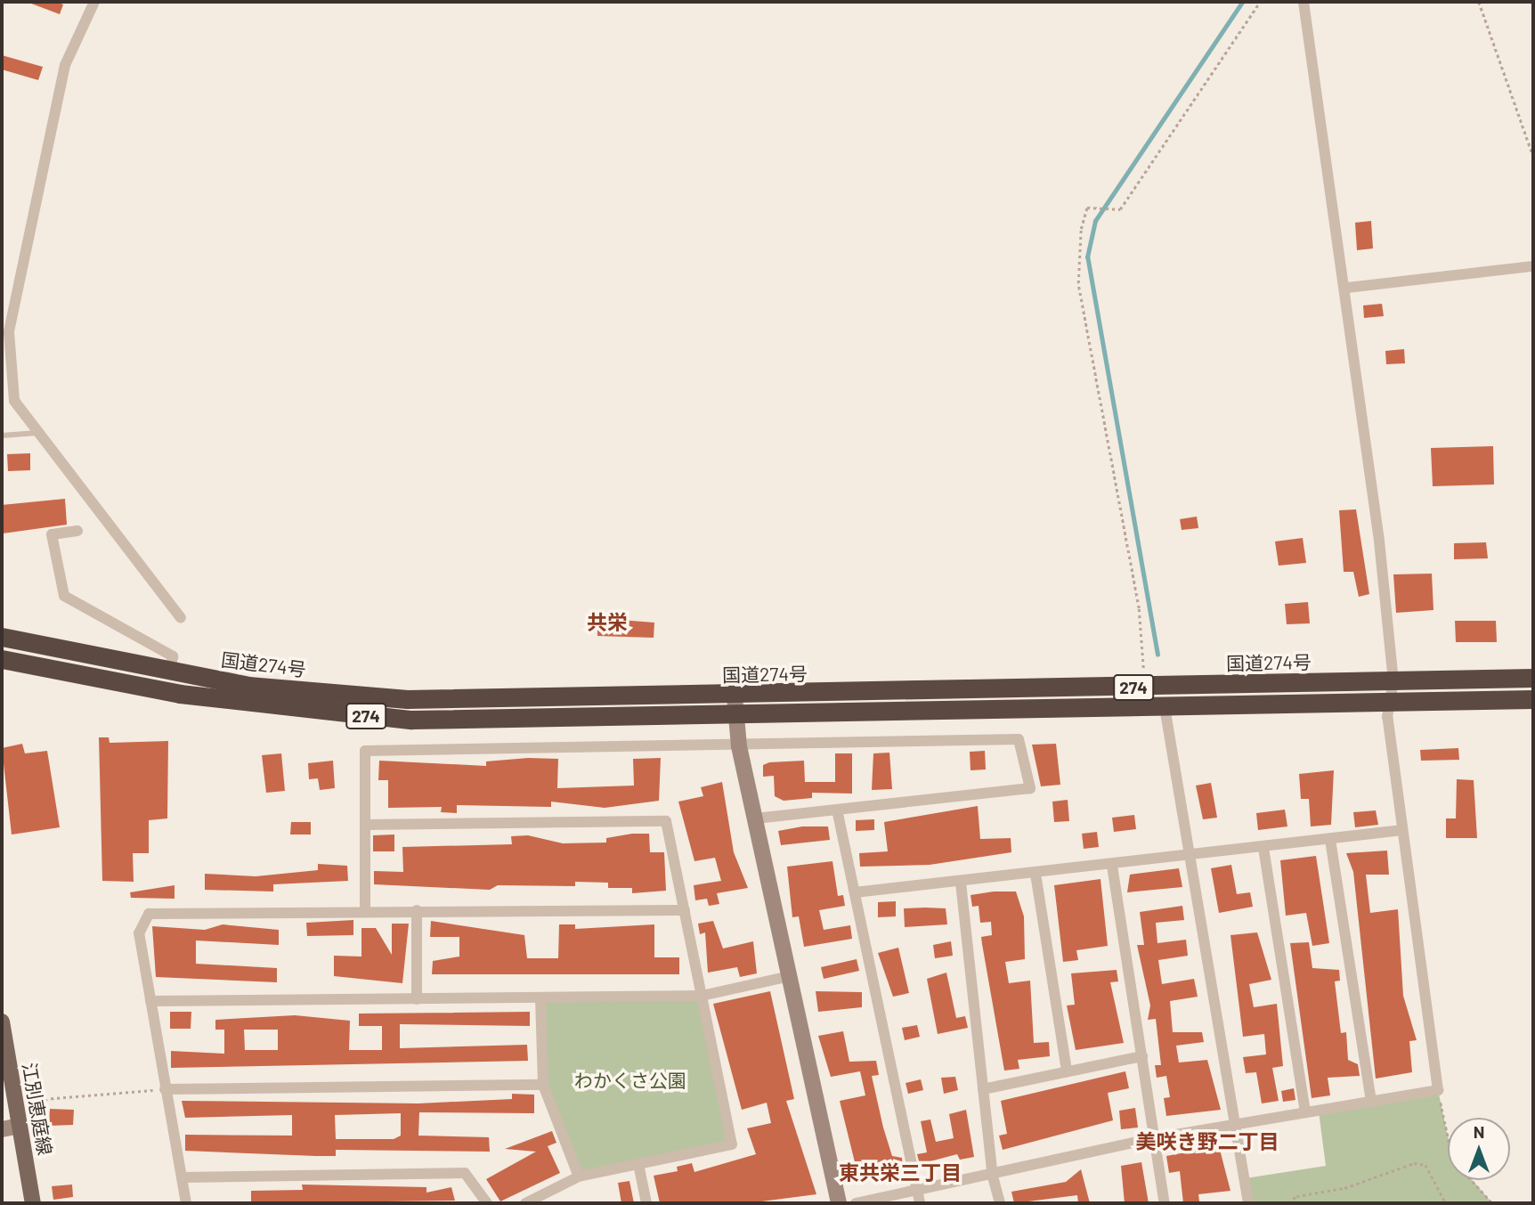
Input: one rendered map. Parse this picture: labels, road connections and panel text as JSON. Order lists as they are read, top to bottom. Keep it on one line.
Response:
{"streets":{"highway":["国道274号","274"],"main road":["江別恵庭線"]},"districts":["共栄","美咲き野二丁目","東共栄三丁目"],"parks":["わかくさ公園"],"north":"top"}
